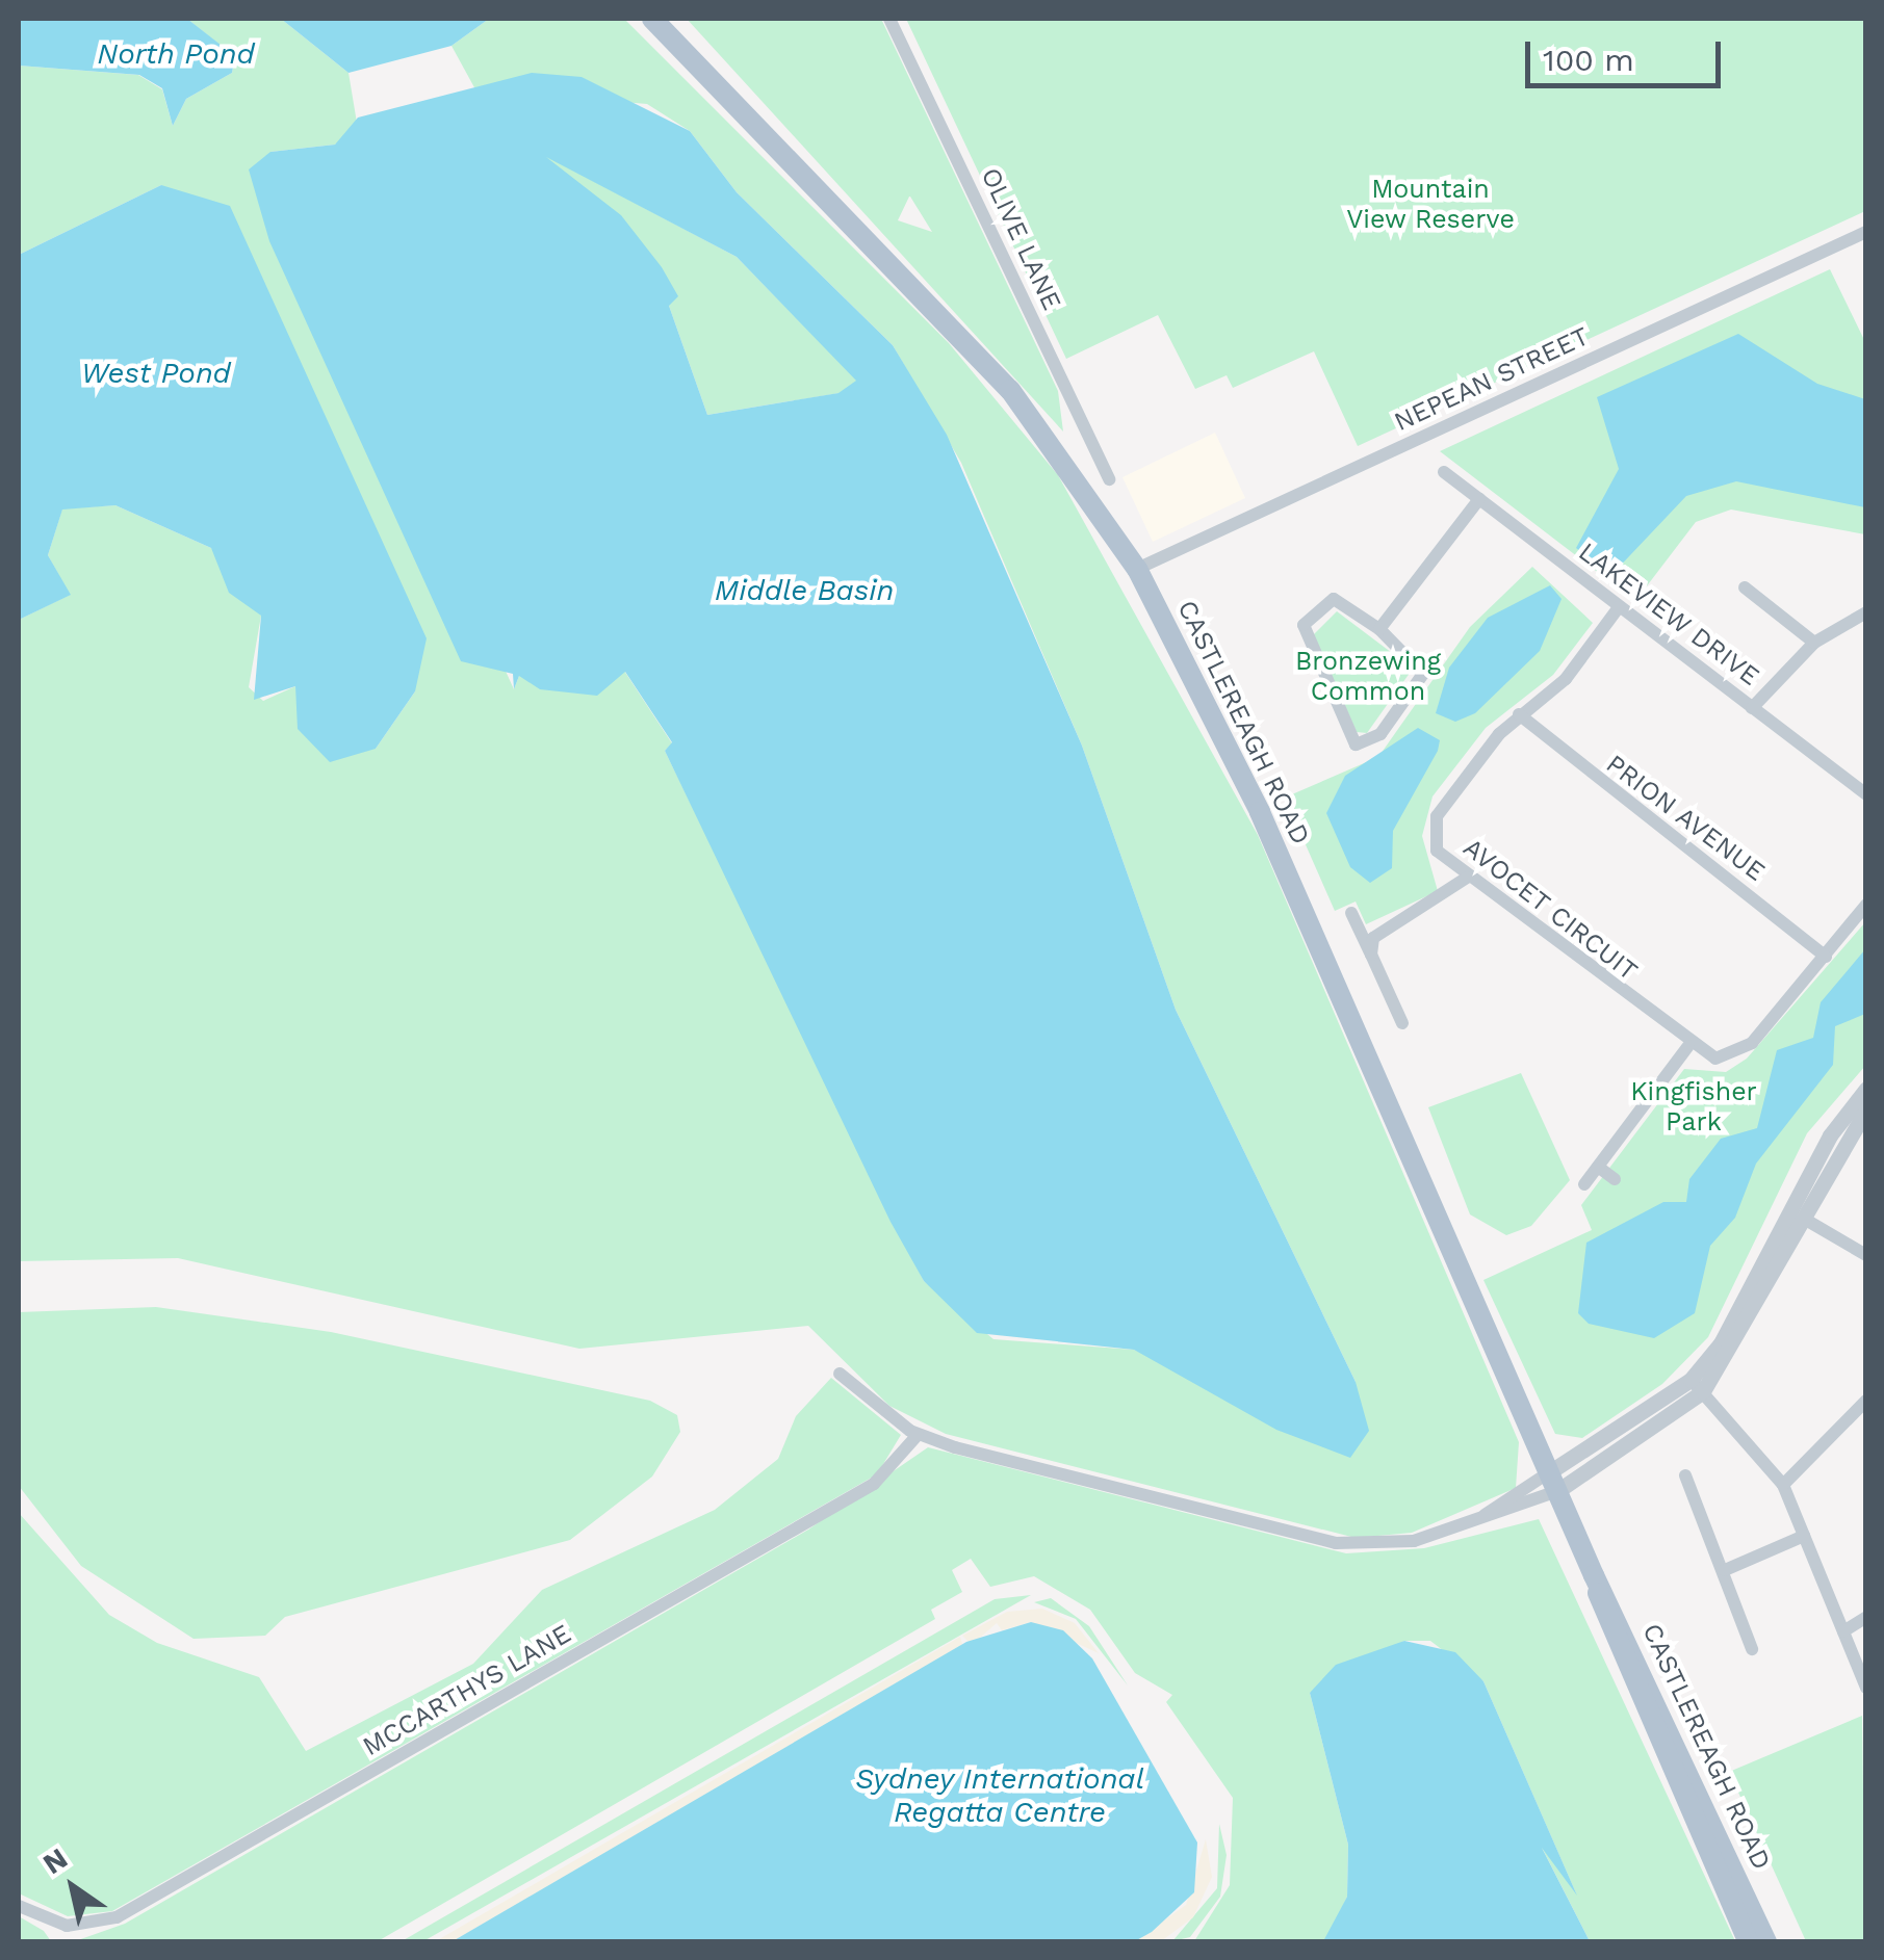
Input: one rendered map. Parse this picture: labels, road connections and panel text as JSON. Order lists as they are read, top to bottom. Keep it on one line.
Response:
{"streets":{"main road":["CASTLEREAGH ROAD"],"street":["OLIVE LANE","NEPEAN STREET","LAKEVIEW DRIVE","PRION AVENUE","AVOCET CIRCUIT","MCCARTHYS LANE"]},"crossings":[["NEPEAN STREET","CASTLEREAGH ROAD"],["LAKEVIEW DRIVE","AVOCET CIRCUIT"],["PRION AVENUE","AVOCET CIRCUIT"]],"water":["North Pond","West Pond","Middle Basin","Sydney International Regatta Centre"],"parks":["Mountain View Reserve","Bronzewing Common","Kingfisher Park"],"scale_bar":"100 m","north":"top left"}
